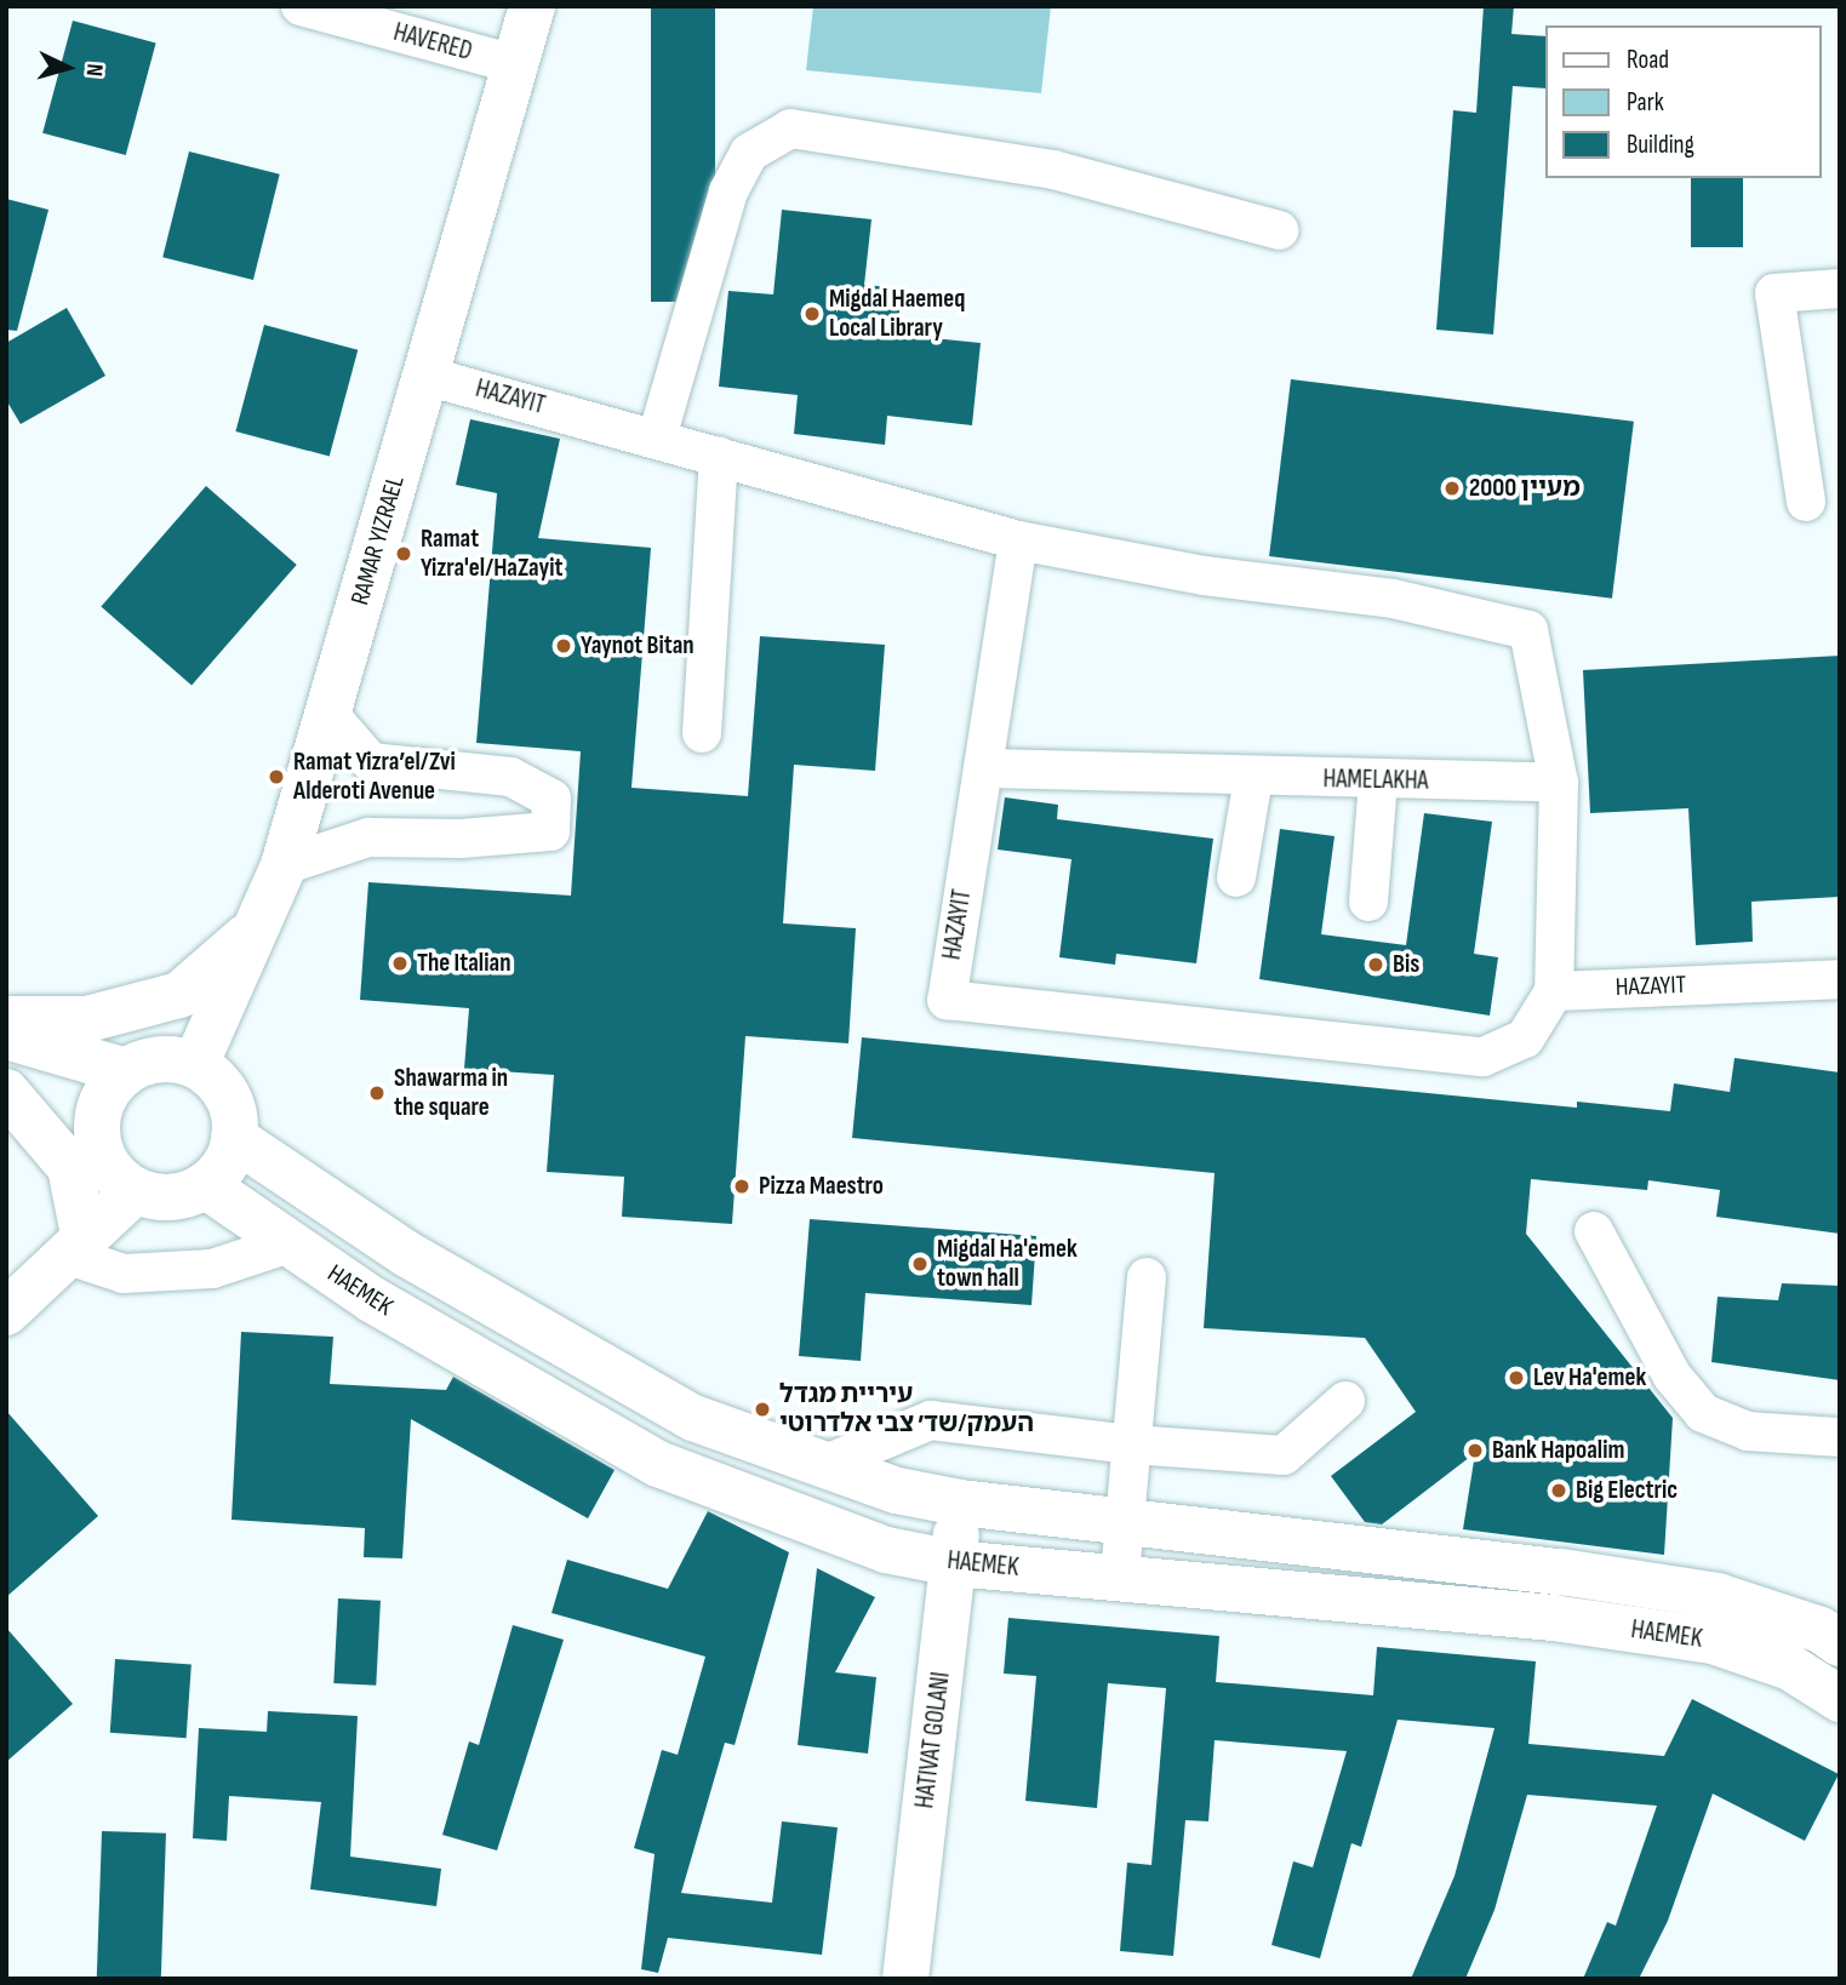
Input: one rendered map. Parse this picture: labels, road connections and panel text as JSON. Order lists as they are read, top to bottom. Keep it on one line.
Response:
{"streets":{"main road":["RAMAR YIZRAEL","HAEMEK","HATIVAT GOLANI"],"street":["HAVERED","HAZAYIT","HAMELAKHA"]},"crossings":[["HAVERED","RAMAR YIZRAEL"],["HAZAYIT","RAMAR YIZRAEL"],["HAZAYIT","HAMELAKHA"],["RAMAR YIZRAEL","HAEMEK"],["HAEMEK","HATIVAT GOLANI"]],"places":["Migdal Haemeq Local Library","מעיין 2000","Ramat Yizra'el/HaZayit","Yaynot Bitan","Ramat Yizra’el/Zvi Alderoti Avenue","The Italian","Bis","Shawarma in the square","Pizza Maestro","Migdal Ha'emek town hall","Lev Ha'emek","עיריית מגדל העמק/שד׳ צבי אלדרוטי","Bank Hapoalim","Big Electric"],"legend":["Road","Park","Building"],"north":"right"}
